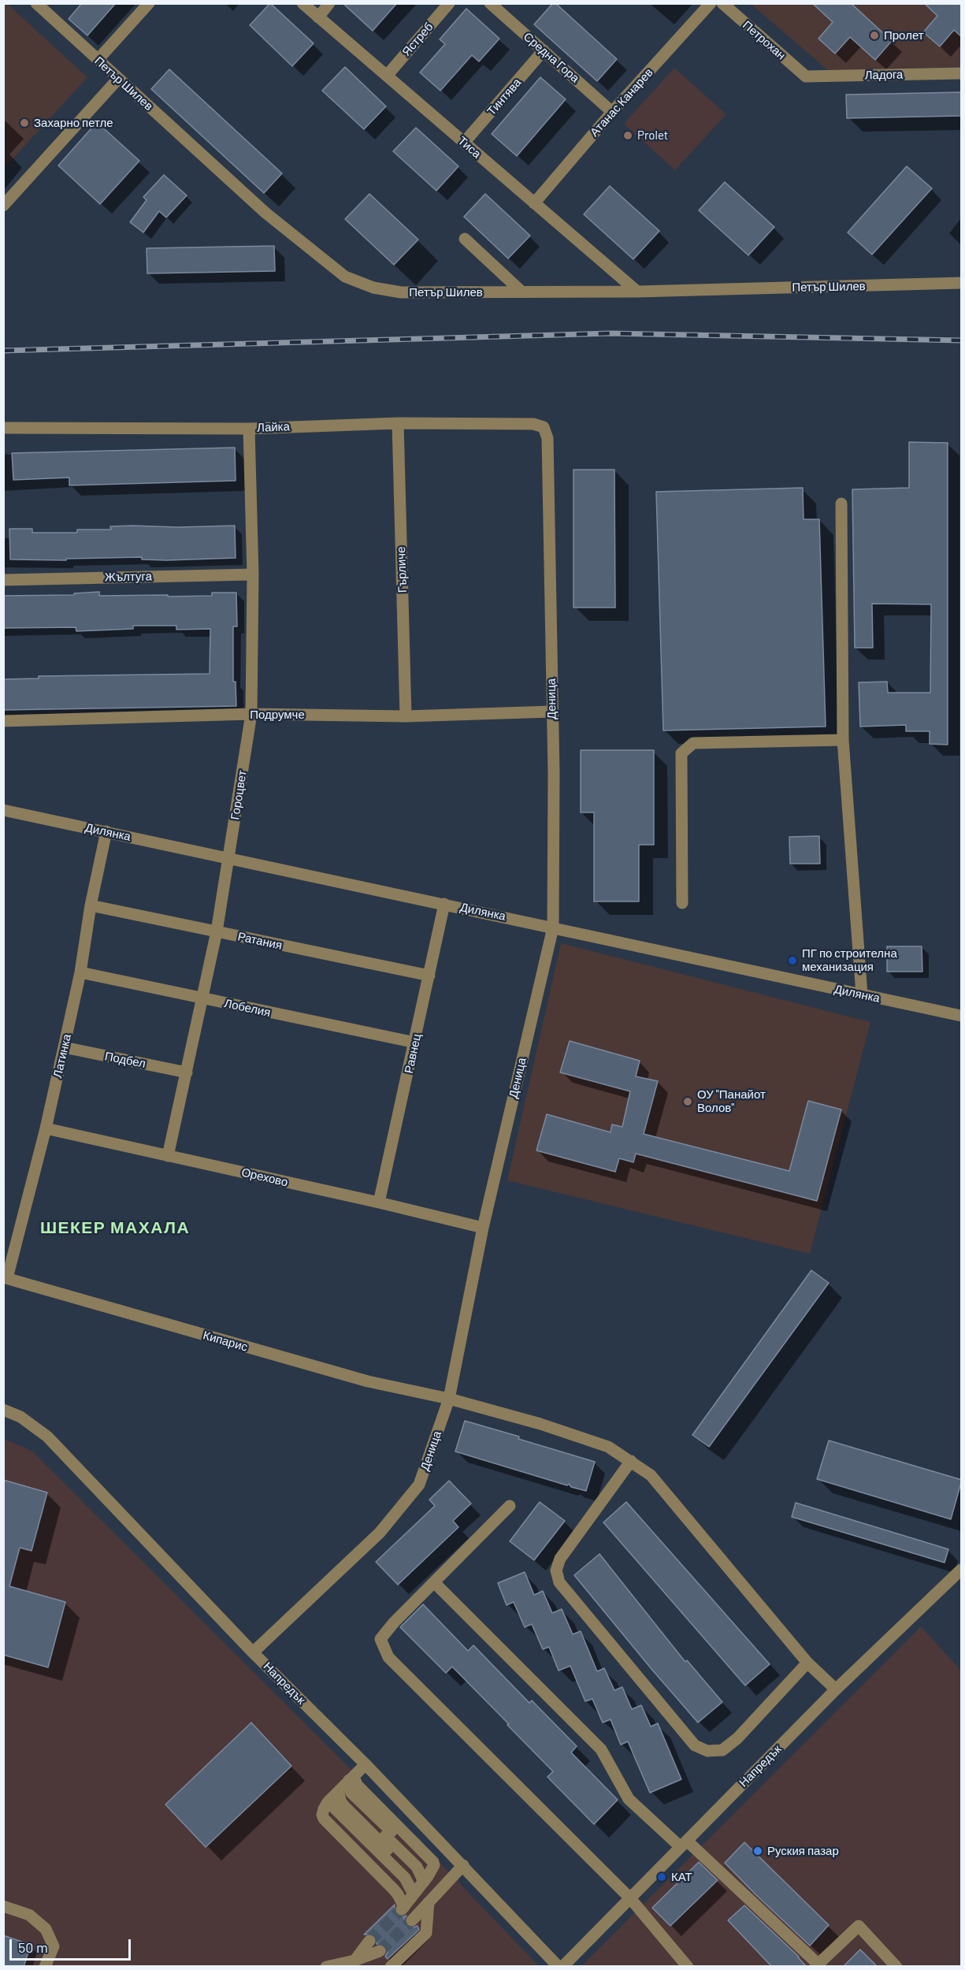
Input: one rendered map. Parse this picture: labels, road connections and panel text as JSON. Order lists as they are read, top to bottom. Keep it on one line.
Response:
{"streets":{"street":["Ястреб","Петрохан","Средна Гора","Ладога","Петър Шилев","Тинтява","Атанас Канарев","Тиса","Лайка","Гърличе","Жълтуга","Деница","Подрумче","Гороцвет","Дилянка","Ратания","Лобелия","Равнец","Латинка","Подбел","Орехово","Кипарис","Напредък"]},"crossings":[["Ястреб","Тиса"],["Петрохан","Ладога"],["Средна Гора","Тинтява"],["Средна Гора","Атанас Канарев"],["Петър Шилев","Тиса"],["Тинтява","Тиса"],["Атанас Канарев","Тиса"],["Лайка","Гърличе"],["Лайка","Деница"],["Лайка","Гороцвет"],["Гърличе","Подрумче"],["Жълтуга","Гороцвет"],["Деница","Подрумче"],["Деница","Дилянка"],["Деница","Орехово"],["Деница","Кипарис"],["Деница","Напредък"],["Подрумче","Гороцвет"],["Гороцвет","Дилянка"],["Гороцвет","Ратания"],["Гороцвет","Лобелия"],["Гороцвет","Подбел"],["Гороцвет","Орехово"],["Дилянка","Равнец"],["Дилянка","Латинка"],["Ратания","Равнец"],["Ратания","Латинка"],["Лобелия","Равнец"],["Лобелия","Латинка"],["Равнец","Орехово"],["Латинка","Подбел"],["Латинка","Орехово"],["Латинка","Кипарис"],["Кипарис","Напредък"]],"districts":["ШЕКЕР МАХАЛА"],"places":["Пролет","Захарно петле","Prolet","ПГ по строителна механизация","ОУ \"Панайот Волов\"","Руския пазар","КАТ"],"scale_bar":"50 m"}
